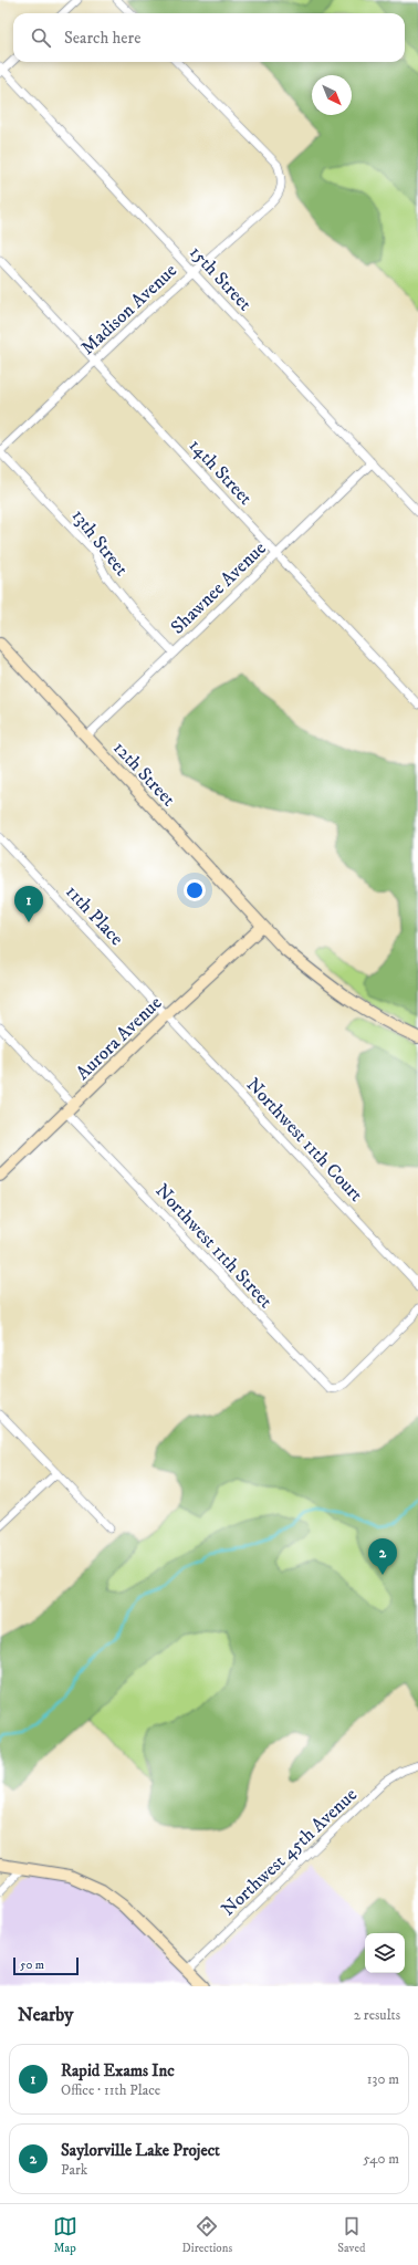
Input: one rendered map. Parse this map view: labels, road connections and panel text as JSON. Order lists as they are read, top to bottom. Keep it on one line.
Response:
{"streets":{"main road":["12th Street","Aurora Avenue"],"street":["15th Street","Madison Avenue","14th Street","13th Street","Shawnee Avenue","11th Place","Northwest 11th Court","Northwest 11th Street","Northwest 45th Avenue"]},"crossings":[["15th Street","Madison Avenue"],["15th Street","Shawnee Avenue"],["Madison Avenue","14th Street"],["Madison Avenue","13th Street"],["14th Street","Shawnee Avenue"],["13th Street","Shawnee Avenue"],["Shawnee Avenue","12th Street"],["12th Street","Aurora Avenue"],["11th Place","Aurora Avenue"],["11th Place","Northwest 11th Court"],["Aurora Avenue","Northwest 11th Court"],["Aurora Avenue","Northwest 11th Street"]],"scale_bar":"50 m","north":"bottom right","page":{"search":"Search here","pins":["1","2"],"scale":"50 m","heading":["Nearby","2 results"],"list":[{"mark":"1","name":"Rapid Exams Inc","note":"Office · 11th Place","value":"130 m"},{"mark":"2","name":"Saylorville Lake Project","note":"Park","value":"540 m"}],"nav":["Map","Directions","Saved"]}}
